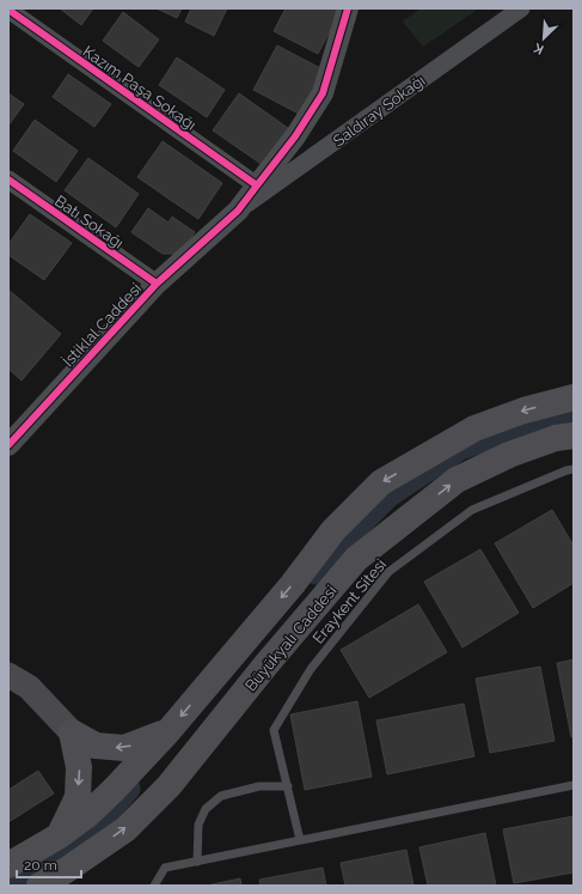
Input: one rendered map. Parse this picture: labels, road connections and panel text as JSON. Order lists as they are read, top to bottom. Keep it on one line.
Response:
{"streets":{"highway":["Büyükyalı Caddesi"],"street":["Kazım Paşa Sokağı","Saldıray Sokağı","Batı Sokağı","İstiklal Caddesi"],"lane":["Eraykent Sitesi"]},"crossings":[["Kazım Paşa Sokağı","İstiklal Caddesi"],["Saldıray Sokağı","İstiklal Caddesi"],["Batı Sokağı","İstiklal Caddesi"]],"scale_bar":"20 m","north":"bottom left"}
